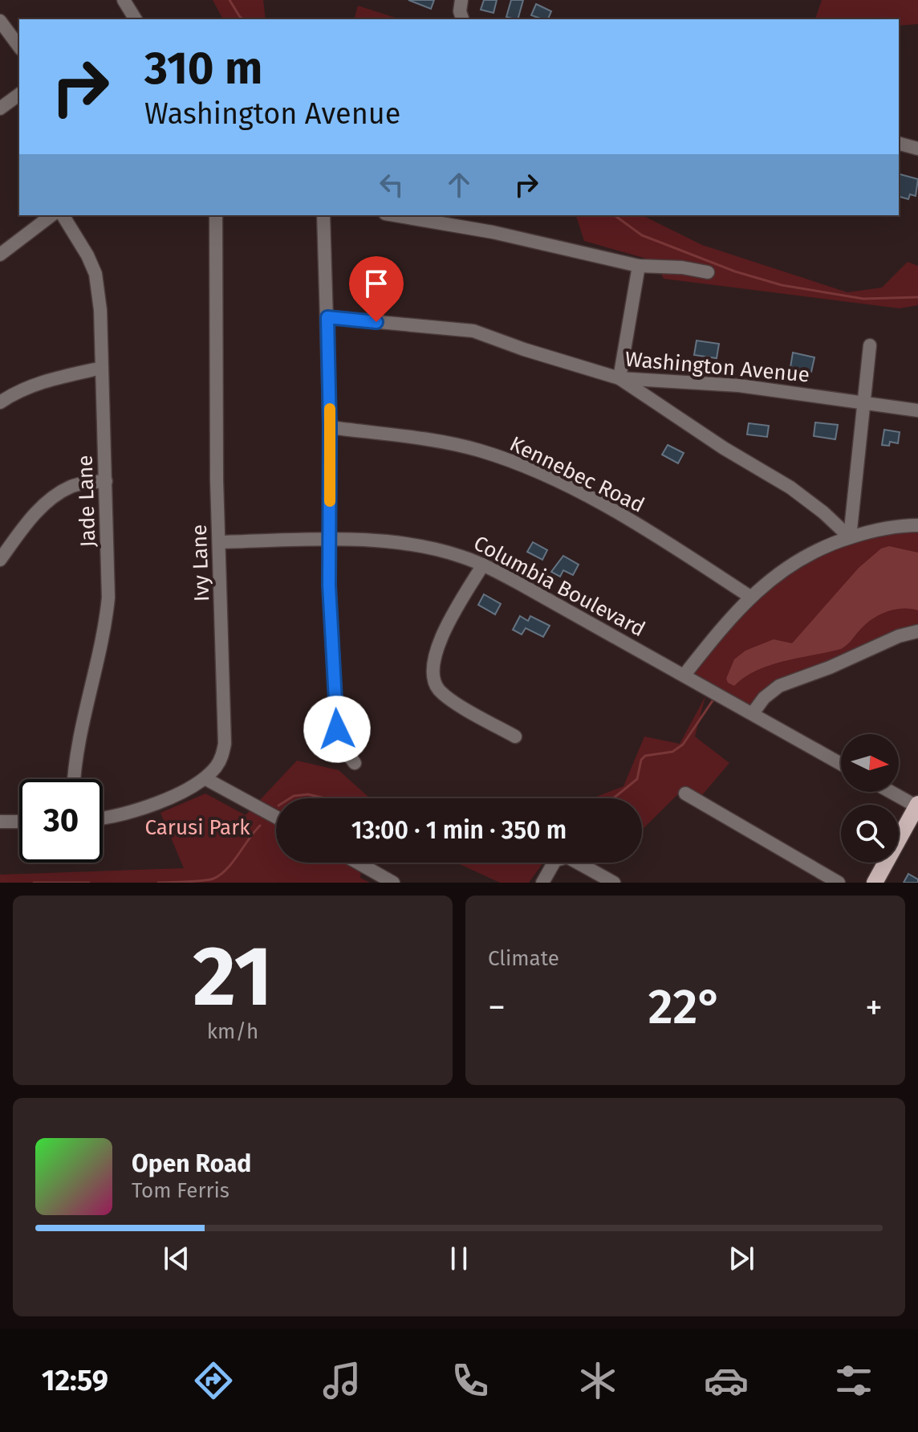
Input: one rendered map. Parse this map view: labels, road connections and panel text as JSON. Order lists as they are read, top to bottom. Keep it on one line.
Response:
{"streets":{"street":["Washington Avenue","Kennebec Road","Jade Lane","Ivy Lane","Columbia Boulevard"]},"crossings":[["Ivy Lane","Columbia Boulevard"]],"parks":["Carusi Park"],"north":"right","page":{"turn":["310 m","Washington Avenue"],"limit":"30","trip":"13:00 · 1 min · 350 m","tile":[["21","km/h"],"Climate"],"heat":["−","22°","+"],"song":["Open Road","Tom Ferris"],"tabs":"12:59"}}
